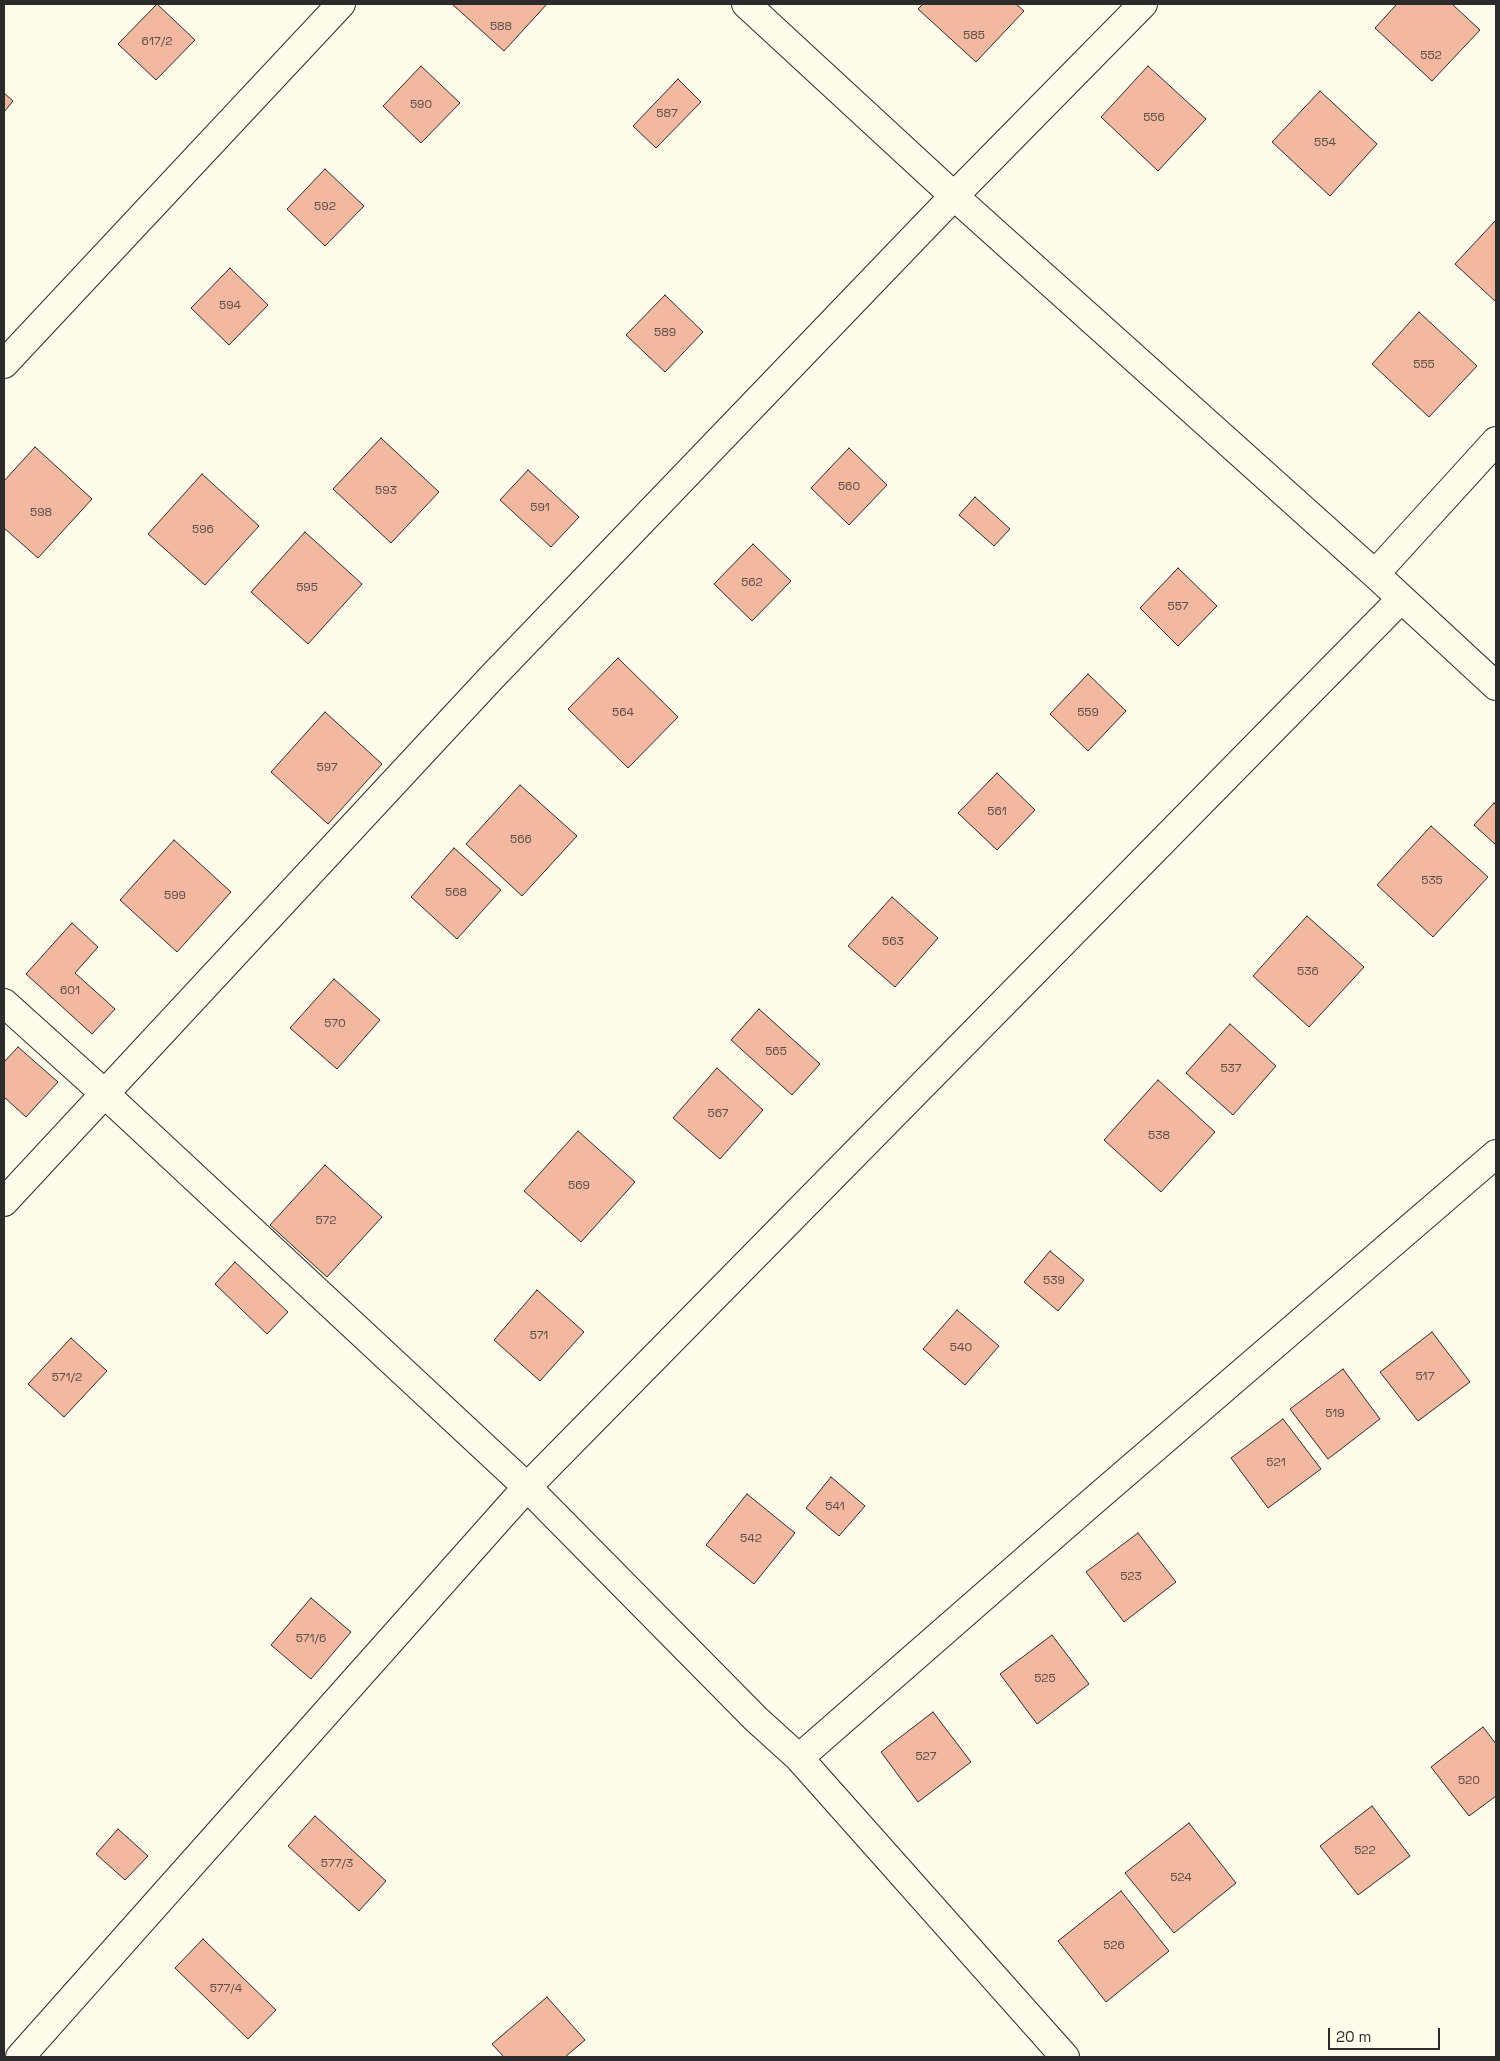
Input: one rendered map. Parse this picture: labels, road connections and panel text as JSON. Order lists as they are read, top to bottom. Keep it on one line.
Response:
{"house_numbers":["588","585","617/2","552","590","587","556","554","592","594","589","555","560","593","591","598","596","562","595","557","564","559","597","561","566","535","568","599","563","536","601","570","565","537","567","538","569","572","539","571","540","517","571/2","519","521","541","542","523","571/6","525","527","520","522","577/3","524","526","577/4"],"scale_bar":"20 m"}
